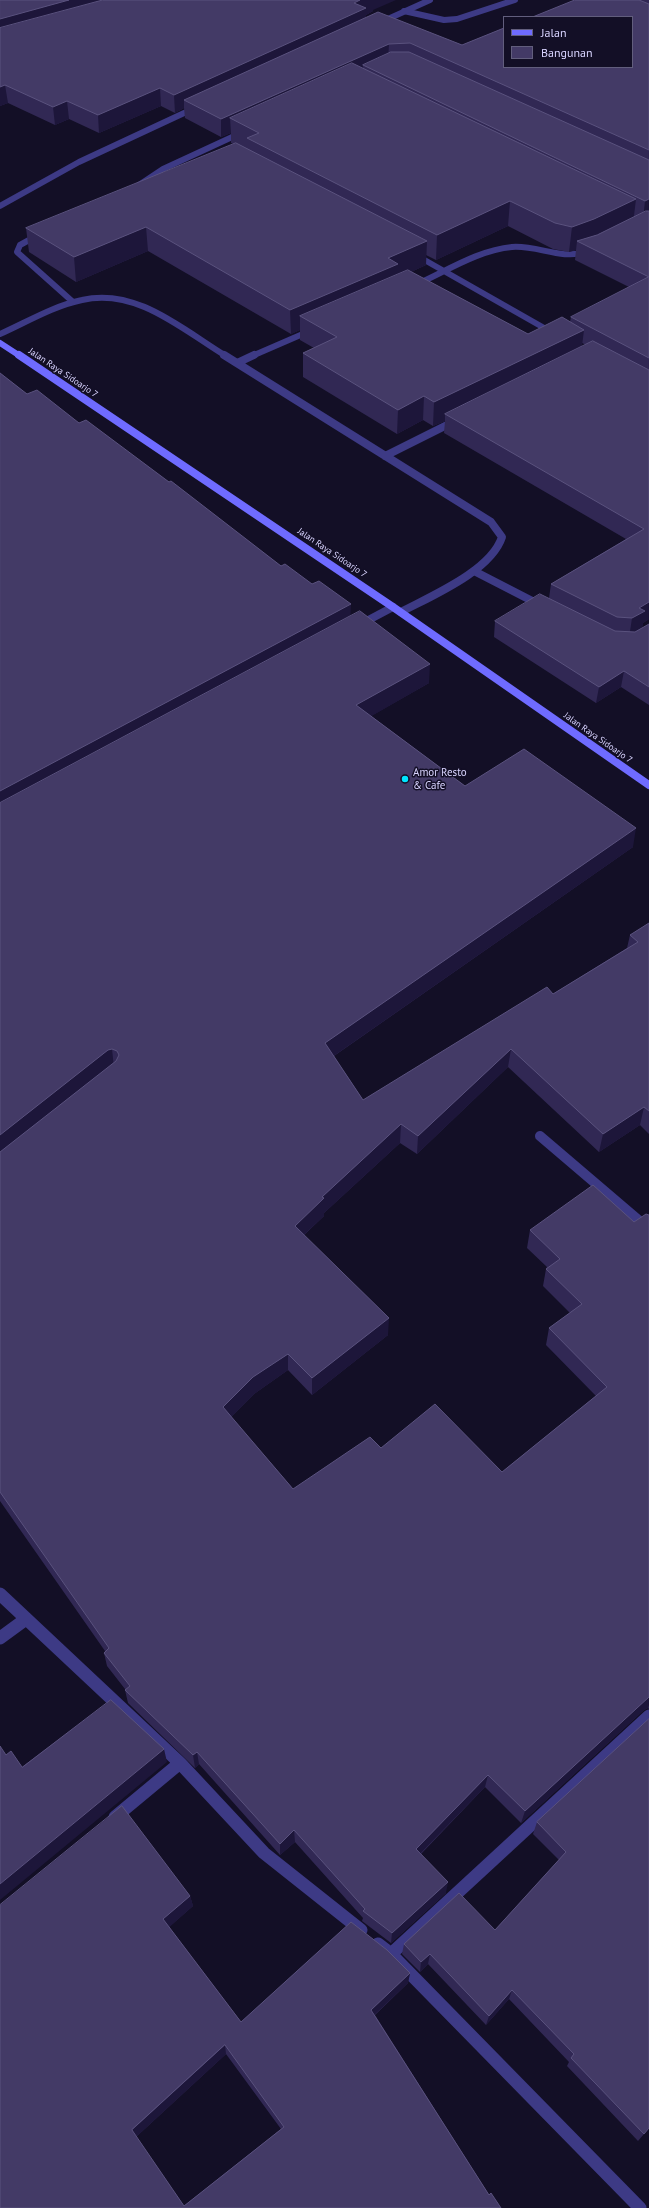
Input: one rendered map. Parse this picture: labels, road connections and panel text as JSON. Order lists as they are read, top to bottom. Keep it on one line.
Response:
{"streets":{"main road":["Jalan Raya Sidoarjo 7"]},"places":["Amor Resto & Cafe"],"legend":["Jalan","Bangunan"]}
